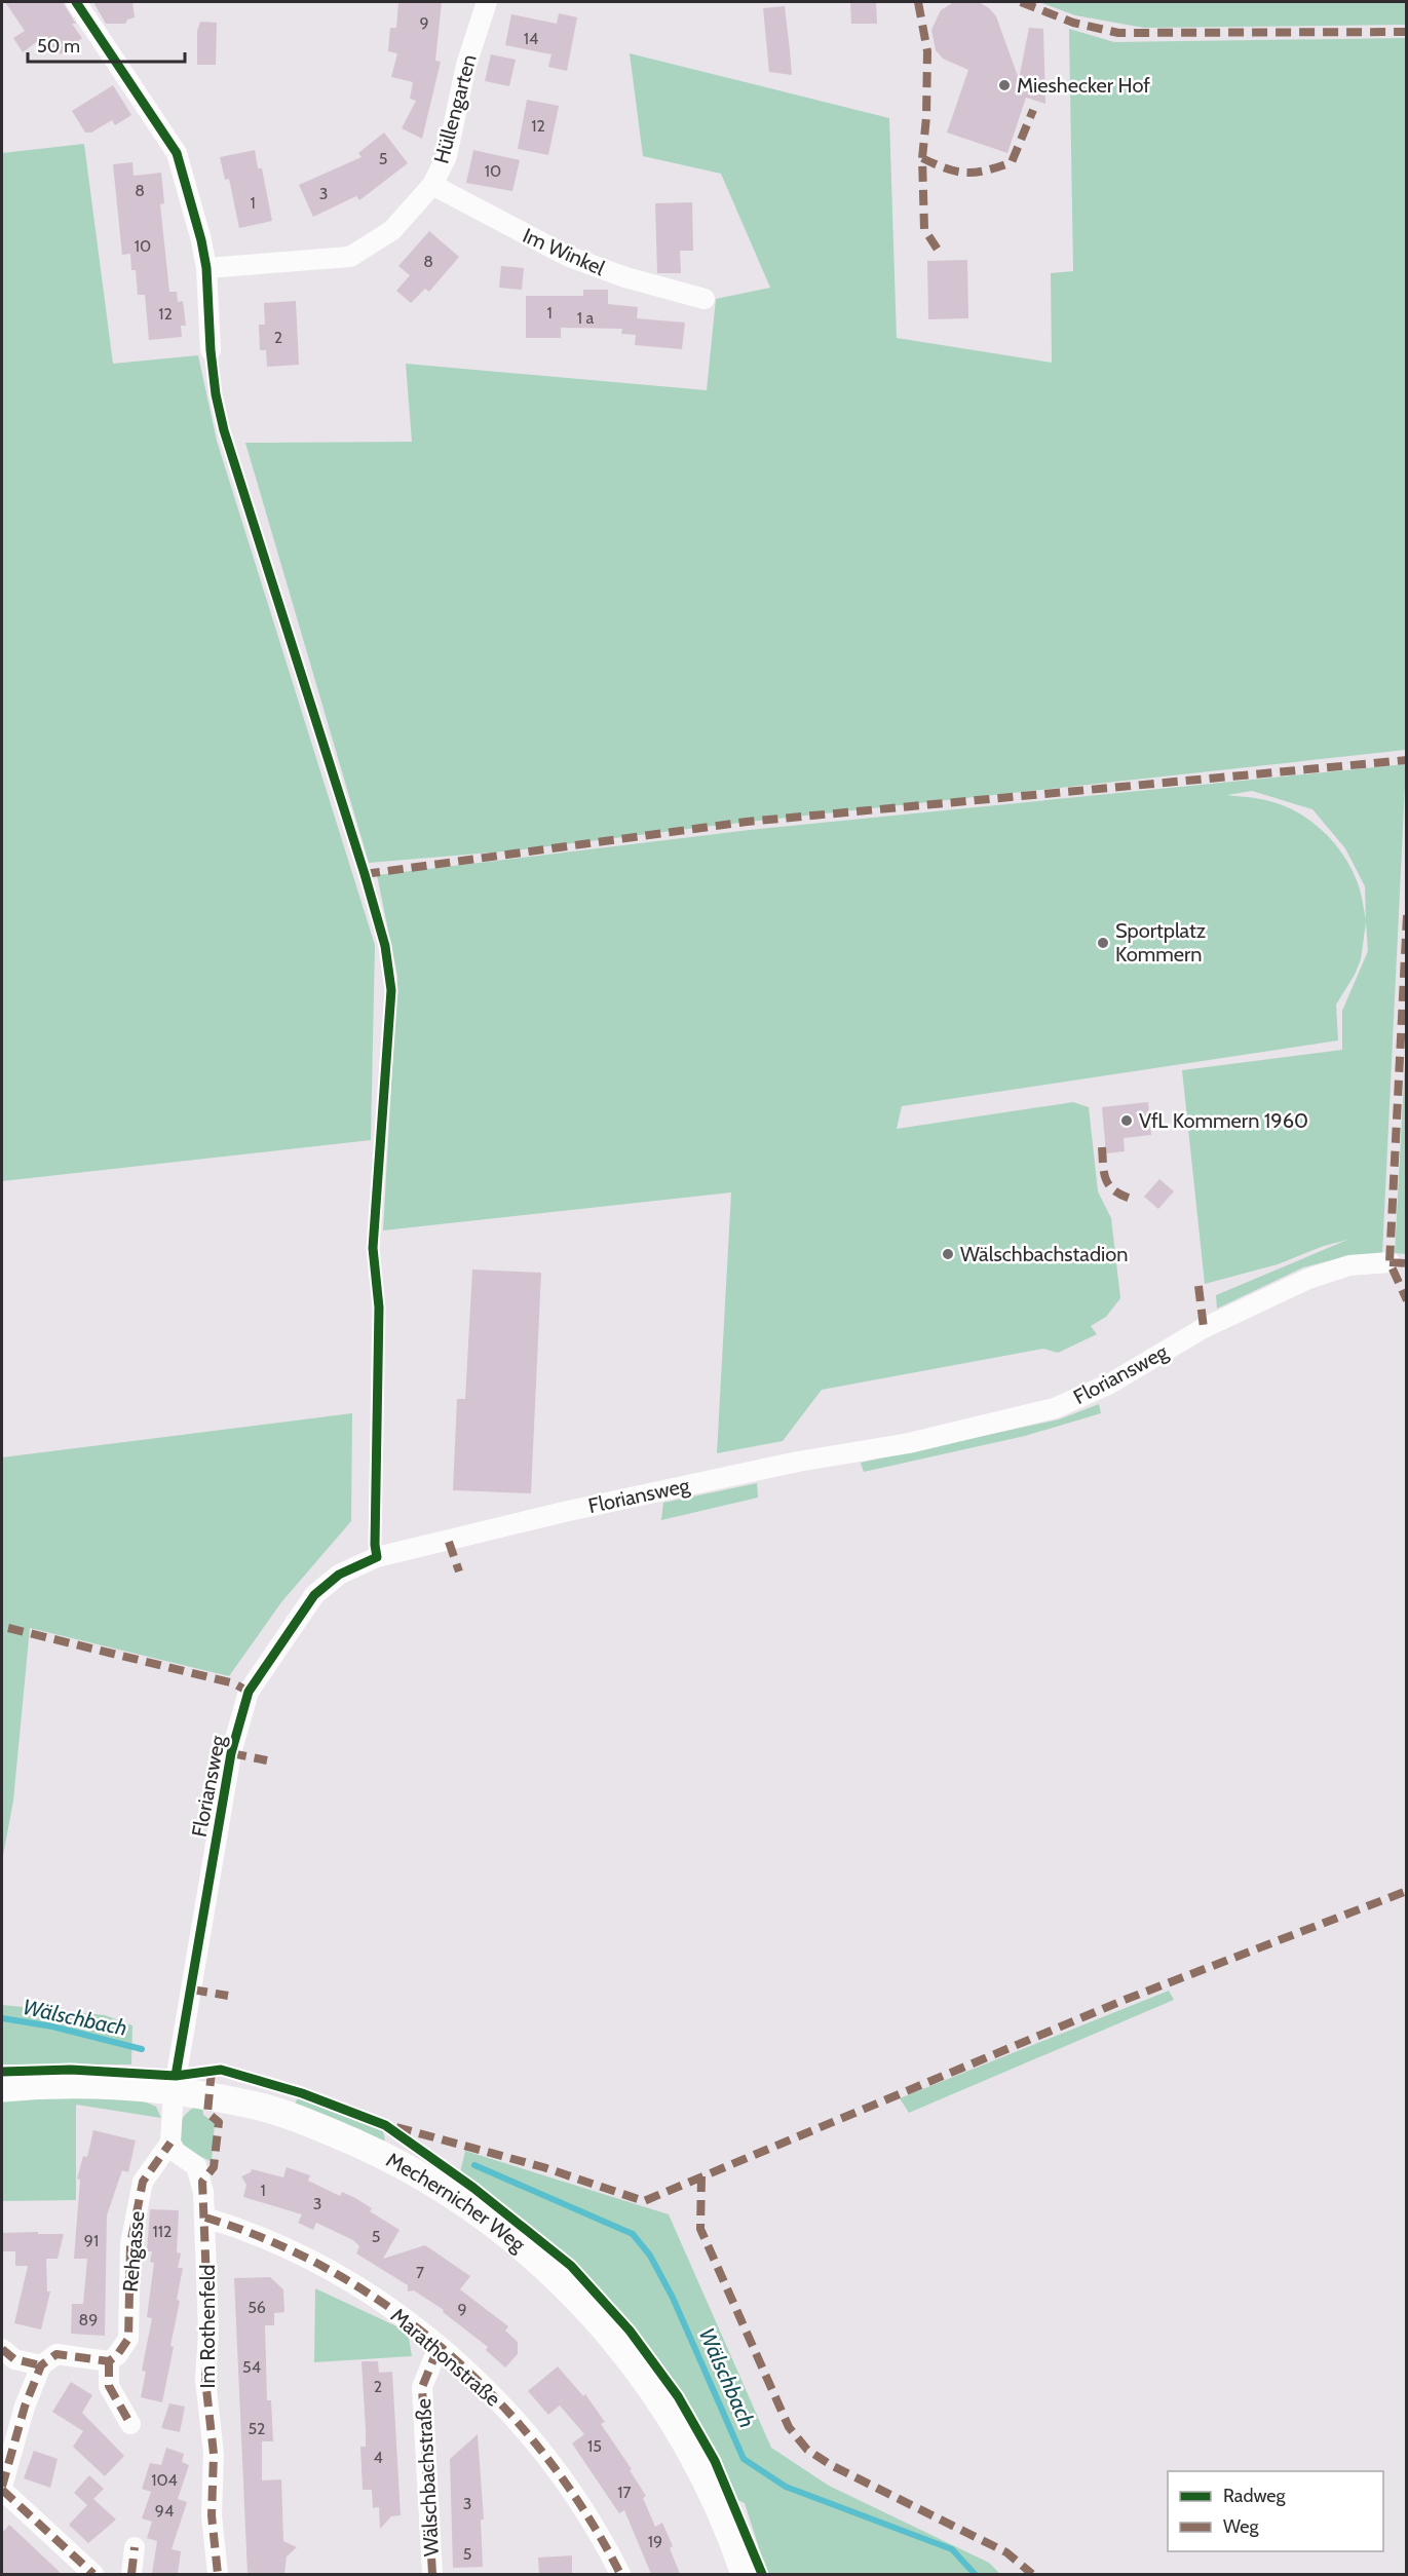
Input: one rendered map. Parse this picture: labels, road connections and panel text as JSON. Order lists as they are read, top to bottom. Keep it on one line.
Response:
{"streets":{"street":["Hüllengarten","Im Winkel","Floriansweg","Mechernicher Weg","Rehgasse","Im Rothenfeld","Marathonstraße","Wälschbachstraße"]},"crossings":[["Hüllengarten","Im Winkel"],["Floriansweg","Mechernicher Weg"],["Rehgasse","Im Rothenfeld"],["Im Rothenfeld","Marathonstraße"],["Marathonstraße","Wälschbachstraße"]],"water":["Wälschbach"],"places":["Mieshecker Hof","Sportplatz Kommern","VfL Kommern 1960","Wälschbachstadion"],"house_numbers":["9","14","12","5","10","8","3","1","10","8","1","12","1 a","2","1","3","112","5","91","7","56","9","89","54","2","52","15","4","104","17","3","94","19","5"],"legend":["Radweg","Weg"],"scale_bar":"50 m"}
